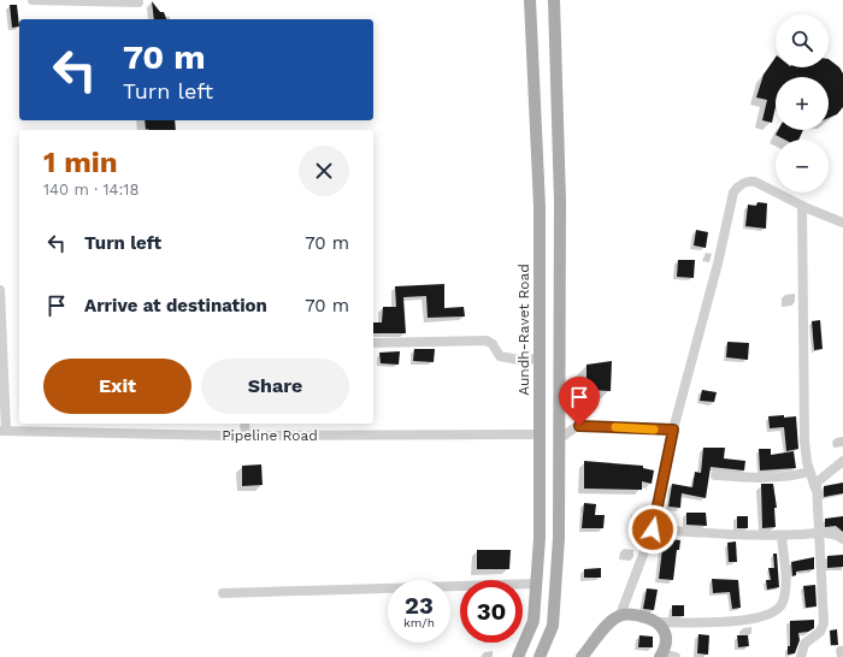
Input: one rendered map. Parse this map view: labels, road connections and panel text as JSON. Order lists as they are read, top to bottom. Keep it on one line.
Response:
{"streets":{"main road":["Aundh-Ravet Road"],"street":["Pipeline Road"]},"crossings":[["Aundh-Ravet Road","Pipeline Road"]],"page":{"map_buttons":["+","−"],"turn":["70 m","Turn left"],"heading":["1 min","140 m · 14:18"],"list":[{"name":"Turn left","value":"70 m"},{"name":"Arrive at destination","value":"70 m"}],"buttons":["Exit","Share"],"speed":"23 km/h","limit":"30"}}
